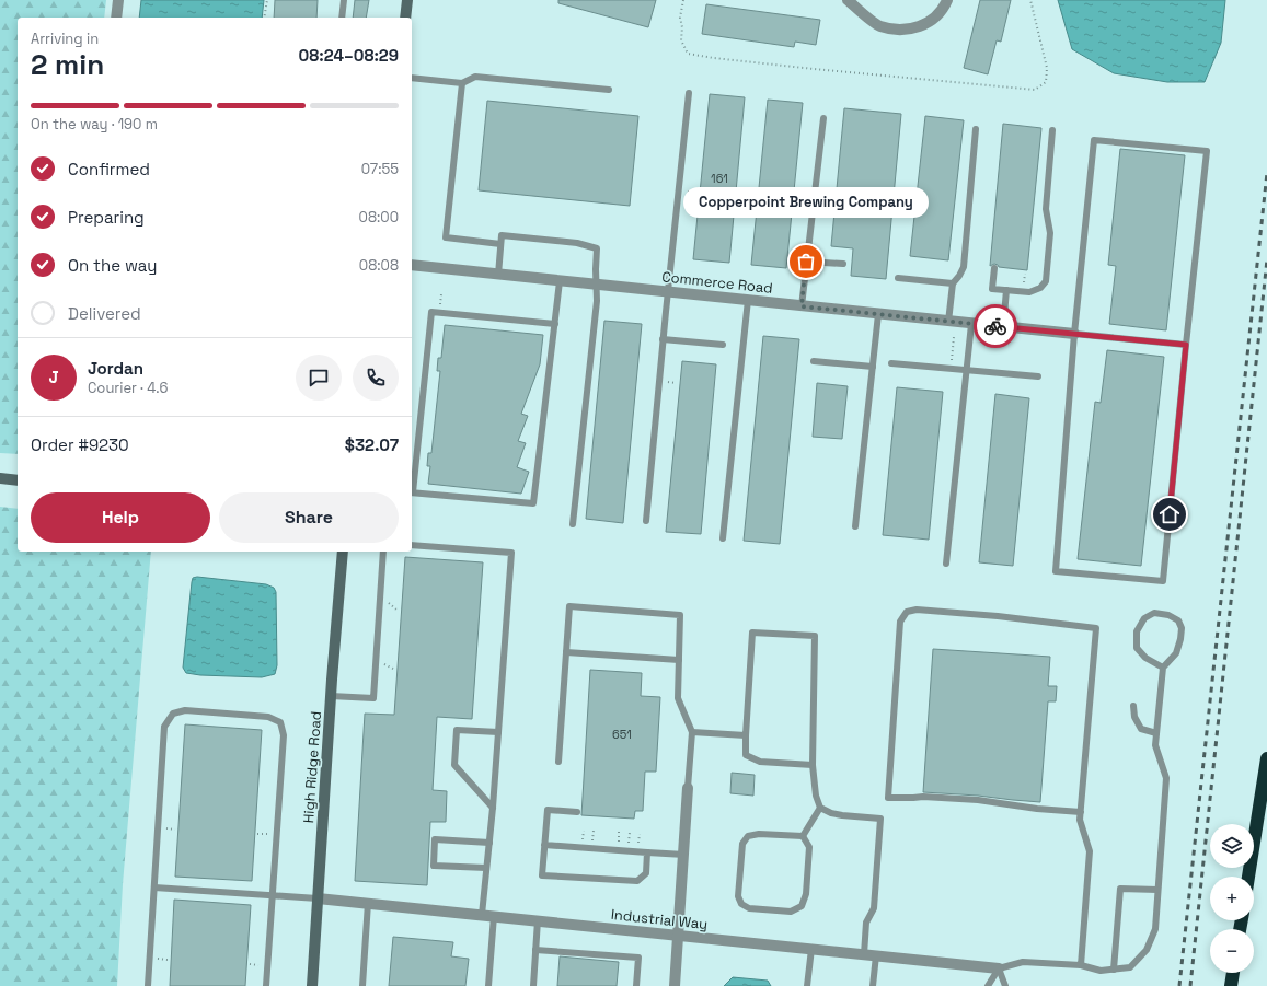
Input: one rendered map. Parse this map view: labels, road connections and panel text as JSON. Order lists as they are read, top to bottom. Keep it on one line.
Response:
{"streets":{"street":["Commerce Road","High Ridge Road","Industrial Way"]},"crossings":[["High Ridge Road","Industrial Way"]],"places":["Copperpoint Brewing Company"],"house_numbers":["161","651"],"page":{"heading":["2 min","Arriving in","08:24–08:29"],"panel":["Jordan","Courier · 4.6","Order #9230","$32.07"],"bar":"On the way · 190 m","list":[["Confirmed","07:55"],["Preparing","08:00"],["On the way","08:08"],"Delivered"],"bubble":"Copperpoint Brewing Company","round":"J","buttons":["Help","Share"],"map_buttons":["+","−"]}}
